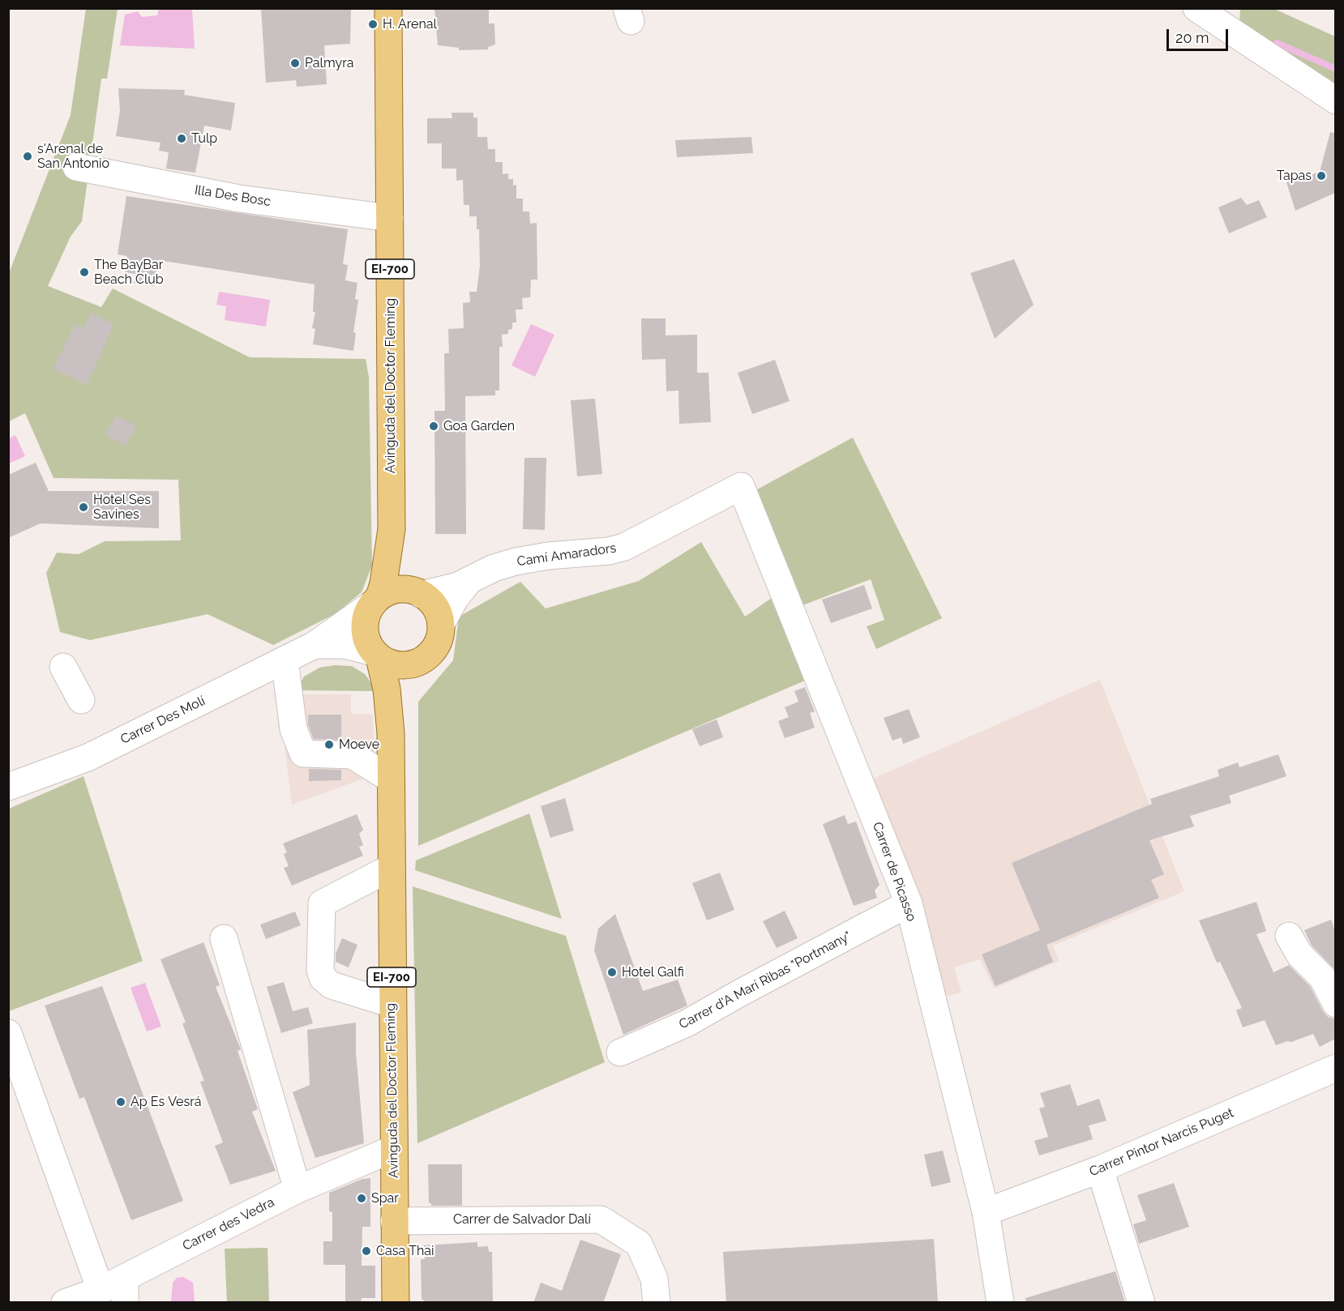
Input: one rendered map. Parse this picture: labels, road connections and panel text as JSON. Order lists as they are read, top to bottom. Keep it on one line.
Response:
{"streets":{"main road":["EI-700","Avinguda del Doctor Fleming"],"street":["Illa Des Bosc","Camí Amaradors","Carrer Des Molí","Carrer de Picasso","Carrer d'A Marí Ribas \"Portmany\"","Carrer Pintor Narcis Puget","Carrer de Salvador Dalí","Carrer des Vedra"]},"crossings":[["Illa Des Bosc","Avinguda del Doctor Fleming"],["Avinguda del Doctor Fleming","Camí Amaradors"],["Avinguda del Doctor Fleming","Carrer Des Molí"],["Avinguda del Doctor Fleming","Carrer de Salvador Dalí"],["Avinguda del Doctor Fleming","Carrer des Vedra"],["Camí Amaradors","Carrer Des Molí"],["Camí Amaradors","Carrer de Picasso"],["Carrer de Picasso","Carrer d'A Marí Ribas \"Portmany\""],["Carrer de Picasso","Carrer Pintor Narcis Puget"]],"places":["H. Arenal","Palmyra","Tulp","s'Arenal de San Antonio","Tapas","The BayBar Beach Club","Goa Garden","Hotel Ses Savines","Moeve","Hotel Galfi","Ap Es Vesrá","Spar","Casa Thai"],"scale_bar":"20 m"}
